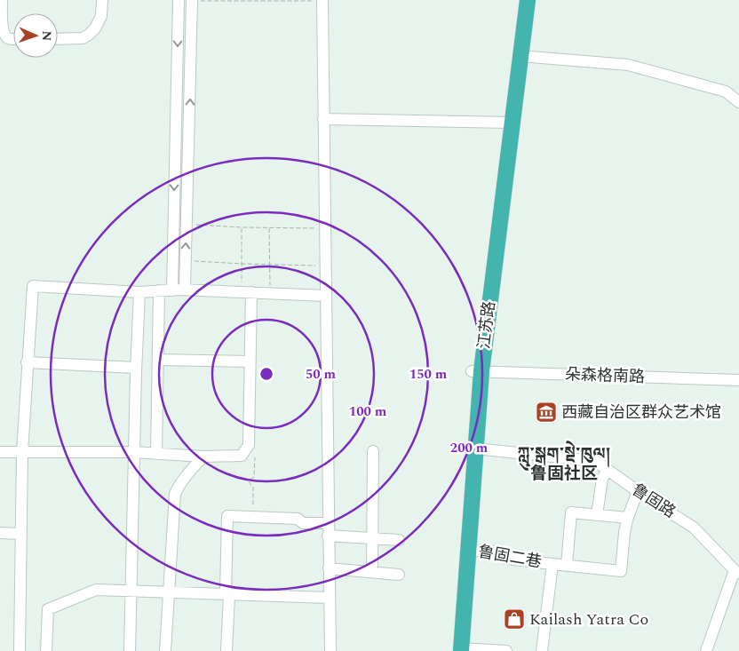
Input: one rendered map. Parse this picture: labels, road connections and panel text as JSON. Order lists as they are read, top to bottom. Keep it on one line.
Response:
{"streets":{"highway":["江苏路"],"street":["朵森格南路","鲁固路","鲁固二巷"]},"crossings":[["江苏路","朵森格南路"],["江苏路","鲁固路"],["江苏路","鲁固二巷"],["鲁固路","鲁固二巷"]],"districts":["ཀླུ་སྒུག་སྡེ་ཁུལ། 鲁固社区"],"places":{"museum":["西藏自治区群众艺术馆"],"shop":["Kailash Yatra Co"]},"north":"right","rings":["50 m","150 m","100 m","200 m"]}
